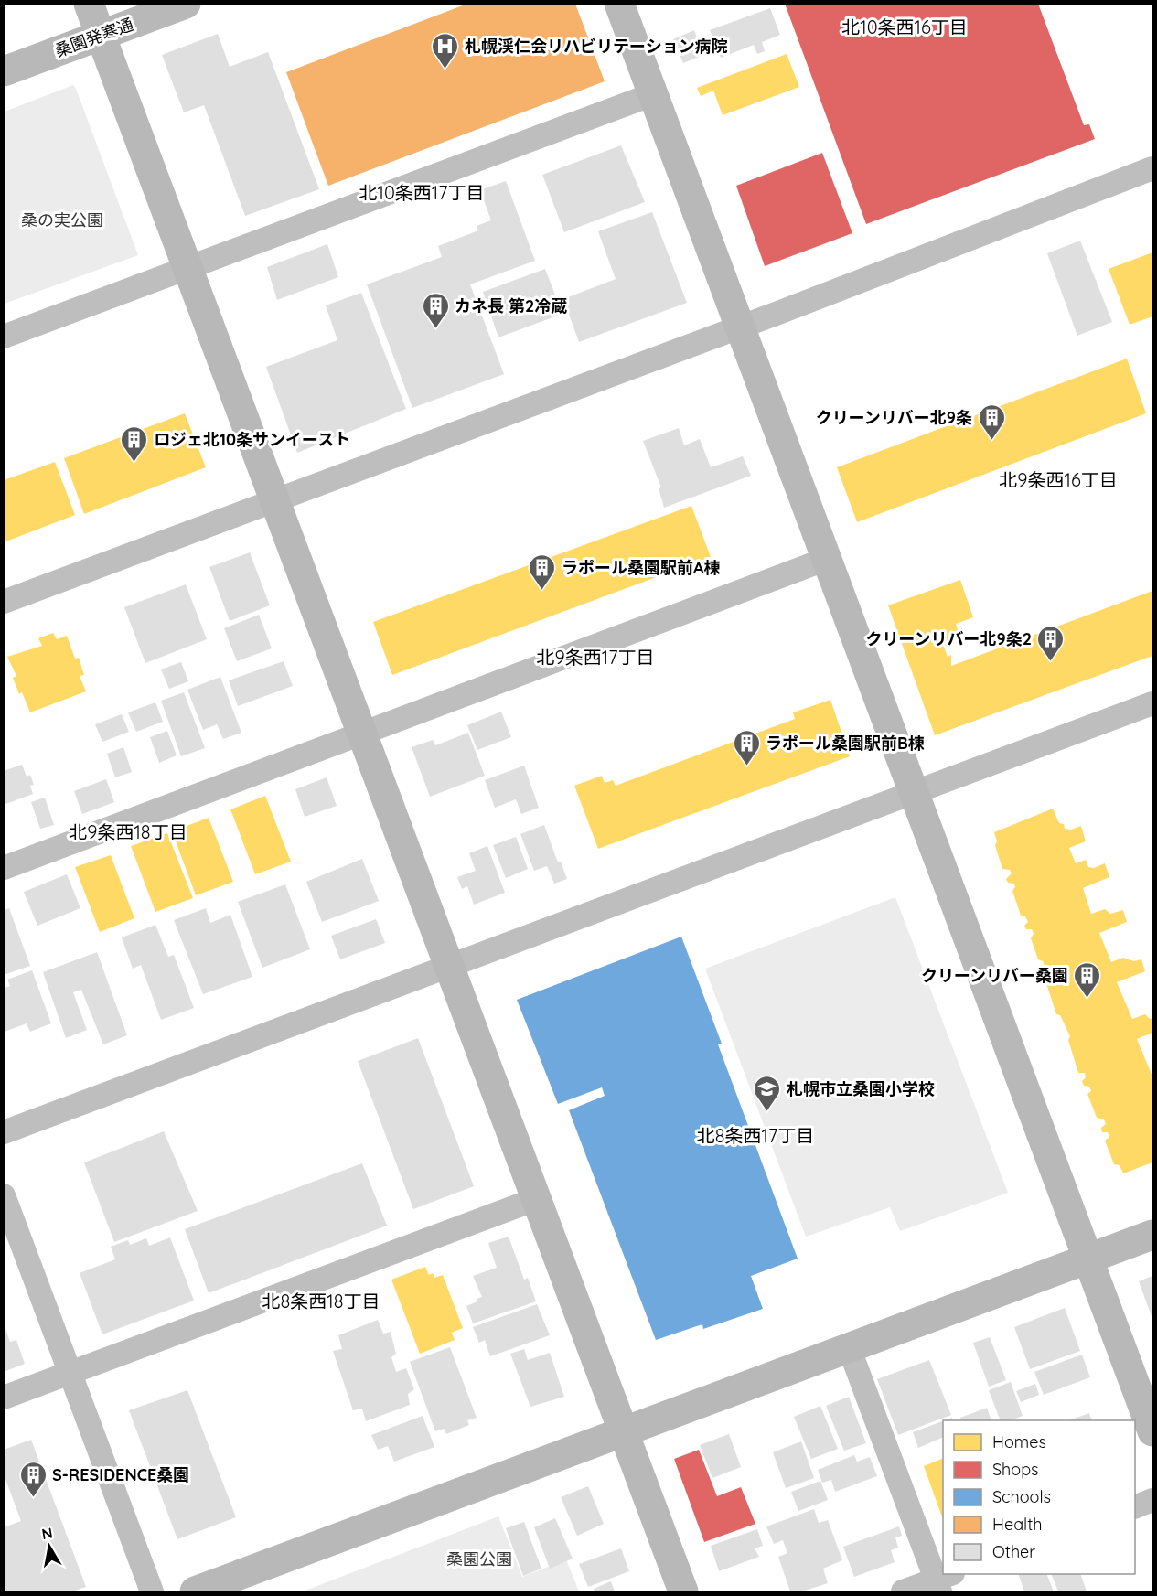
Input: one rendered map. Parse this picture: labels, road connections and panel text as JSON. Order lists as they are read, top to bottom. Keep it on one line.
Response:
{"streets":{"street":["桑園発寒通"]},"districts":["北10条西16丁目","北10条西17丁目","北9条西16丁目","北9条西17丁目","北9条西18丁目","北8条西17丁目","北8条西18丁目"],"parks":["桑の実公園","桑園公園"],"places":{"hospital":["札幌渓仁会リハビリテーション病院"],"building":["カネ長 第2冷蔵","クリーンリバー北9条","ロジェ北10条サンイースト","ラポール桑園駅前A棟","クリーンリバー北9条2","ラポール桑園駅前B棟","クリーンリバー桑園","S-RESIDENCE桑園"],"school or university":["札幌市立桑園小学校"]},"legend":["Homes","Shops","Schools","Health","Other"],"north":"top"}
